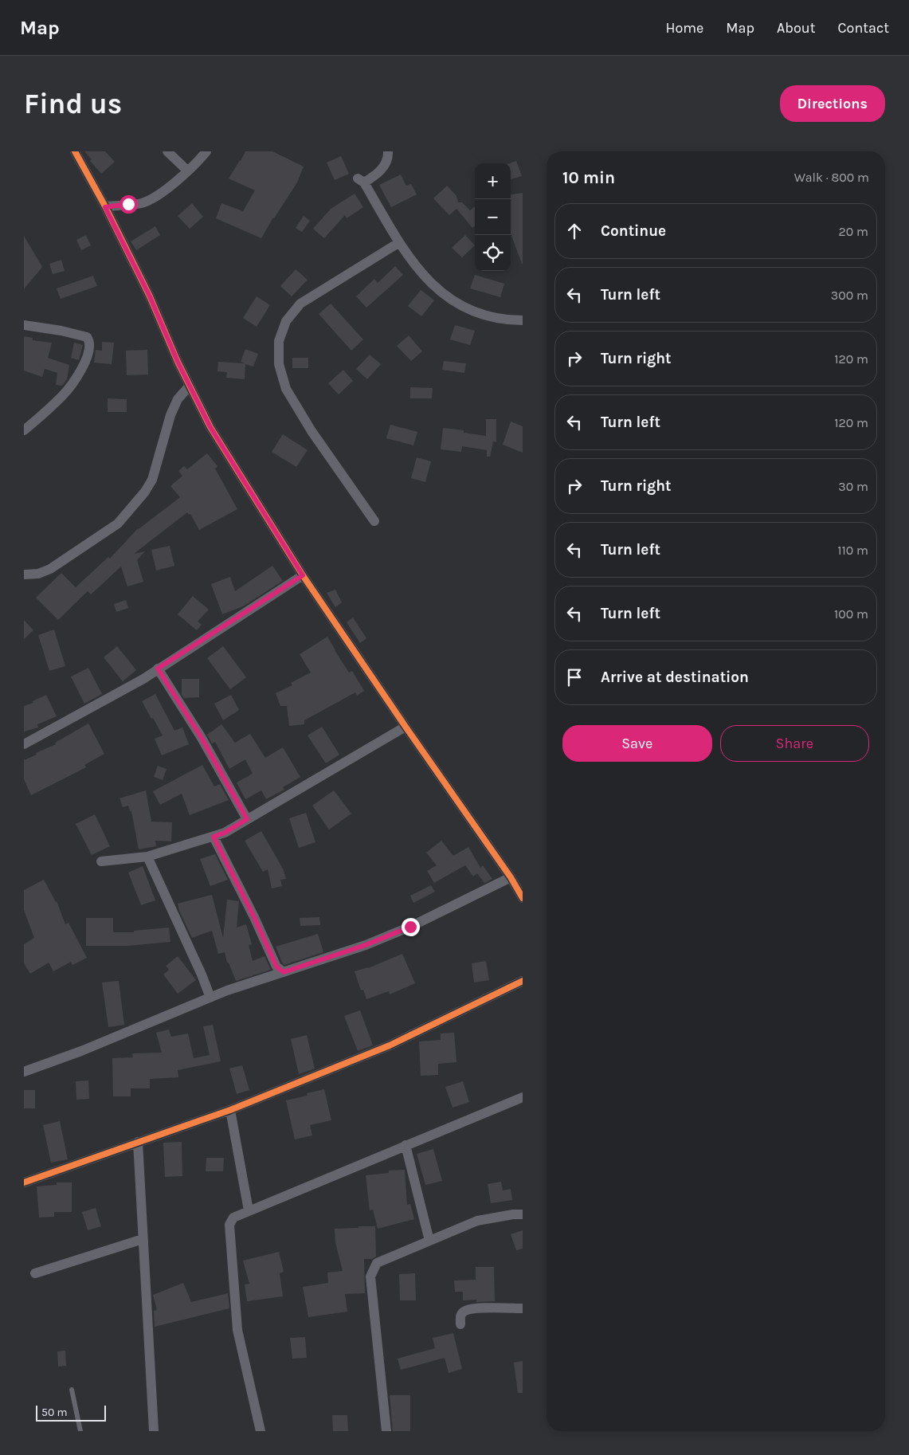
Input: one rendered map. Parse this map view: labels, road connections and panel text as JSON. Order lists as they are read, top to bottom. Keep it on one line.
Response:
{"scale_bar":"50 m","page":{"header":"Map","nav":["Home","Map","About","Contact"],"buttons":["Directions",["Save","Share"]],"title":"Find us","heading":["10 min","Walk · 800 m"],"map_buttons":["+","−"],"list":[["Continue","20 m"],["Turn left","300 m"],["Turn right","120 m"],["Turn left","120 m"],["Turn right","30 m"],["Turn left","110 m"],["Turn left","100 m"],"Arrive at destination"],"scale":"50 m"}}
